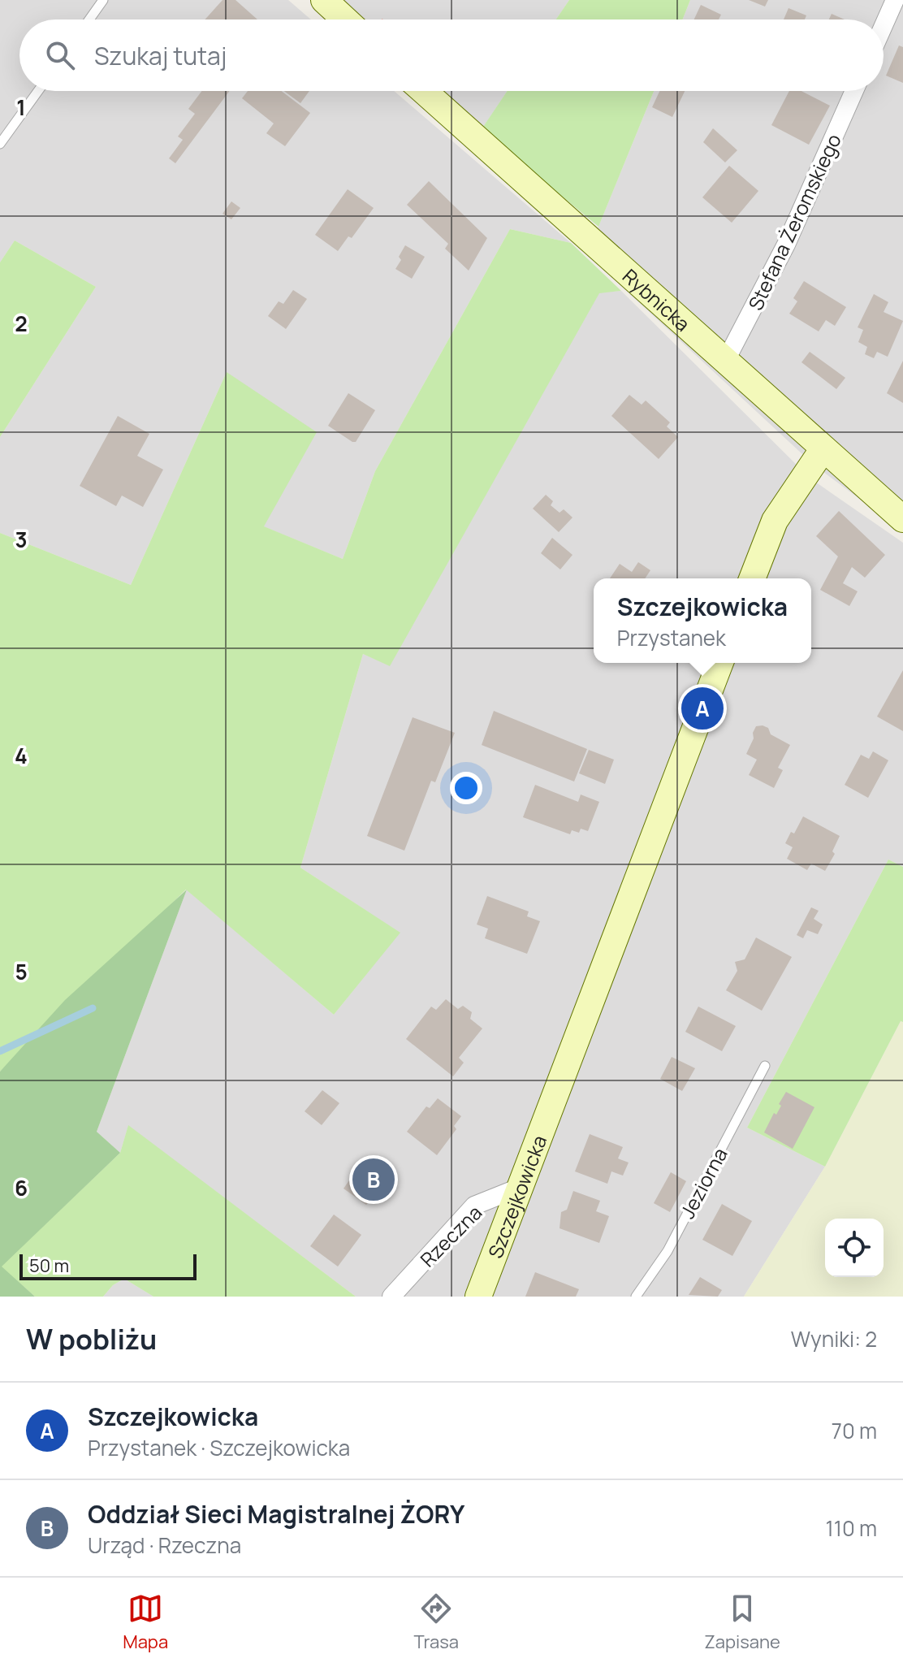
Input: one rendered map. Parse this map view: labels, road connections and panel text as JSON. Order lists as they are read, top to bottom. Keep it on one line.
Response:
{"streets":{"street":["Stefana Żeromskiego","Rybnicka","Szczejkowicka","Rzeczna"],"lane":["Jeziorna"]},"crossings":[["Stefana Żeromskiego","Rybnicka"],["Szczejkowicka","Rzeczna"]],"scale_bar":"50 m","page":{"search":"Szukaj tutaj","popup":["Szczejkowicka","Przystanek"],"pins":["A","B"],"scale":"50 m","heading":["W pobliżu","Wyniki: 2"],"list":[{"mark":"A","name":"Szczejkowicka","note":"Przystanek · Szczejkowicka","value":"70 m"},{"mark":"B","name":"Oddział Sieci Magistralnej ŻORY","note":"Urząd · Rzeczna","value":"110 m"}],"nav":["Mapa","Trasa","Zapisane"]},"grid":{"rows":["1","2","3","4","5","6"]}}
